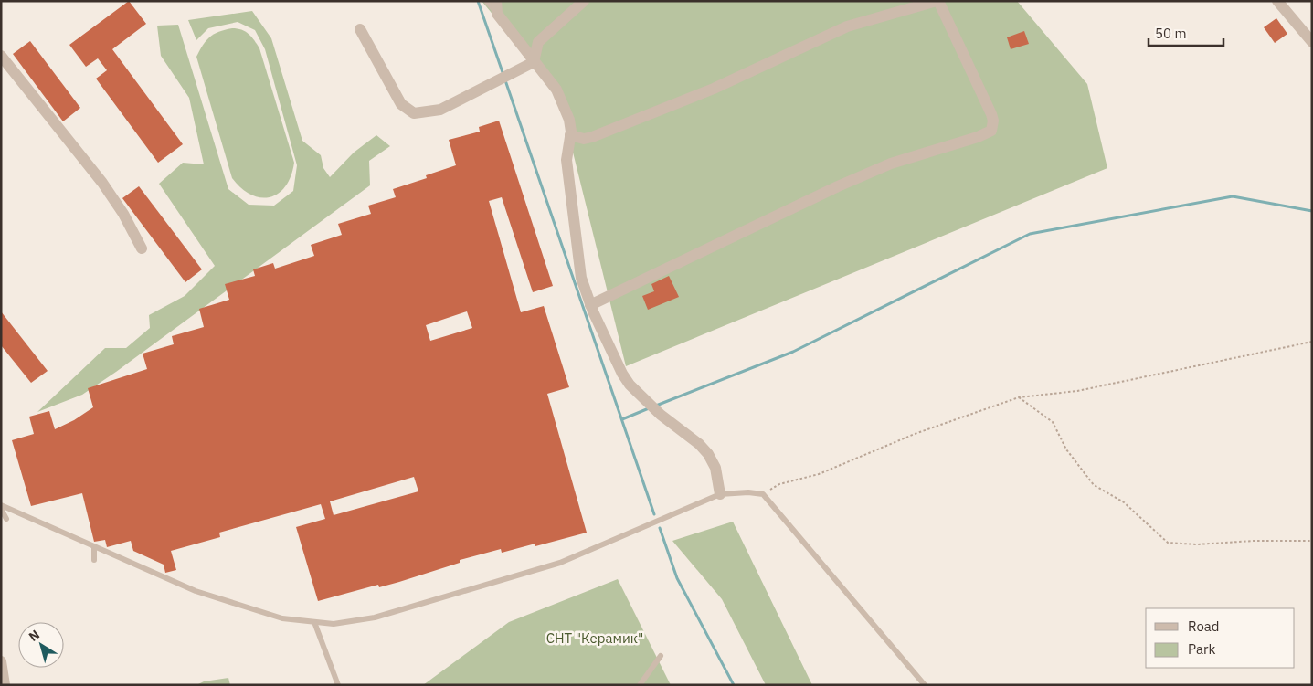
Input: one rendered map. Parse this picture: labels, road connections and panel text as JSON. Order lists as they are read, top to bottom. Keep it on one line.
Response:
{"parks":["СНТ \"Керамик\""],"legend":["Road","Park"],"scale_bar":"50 m","north":"top left"}
